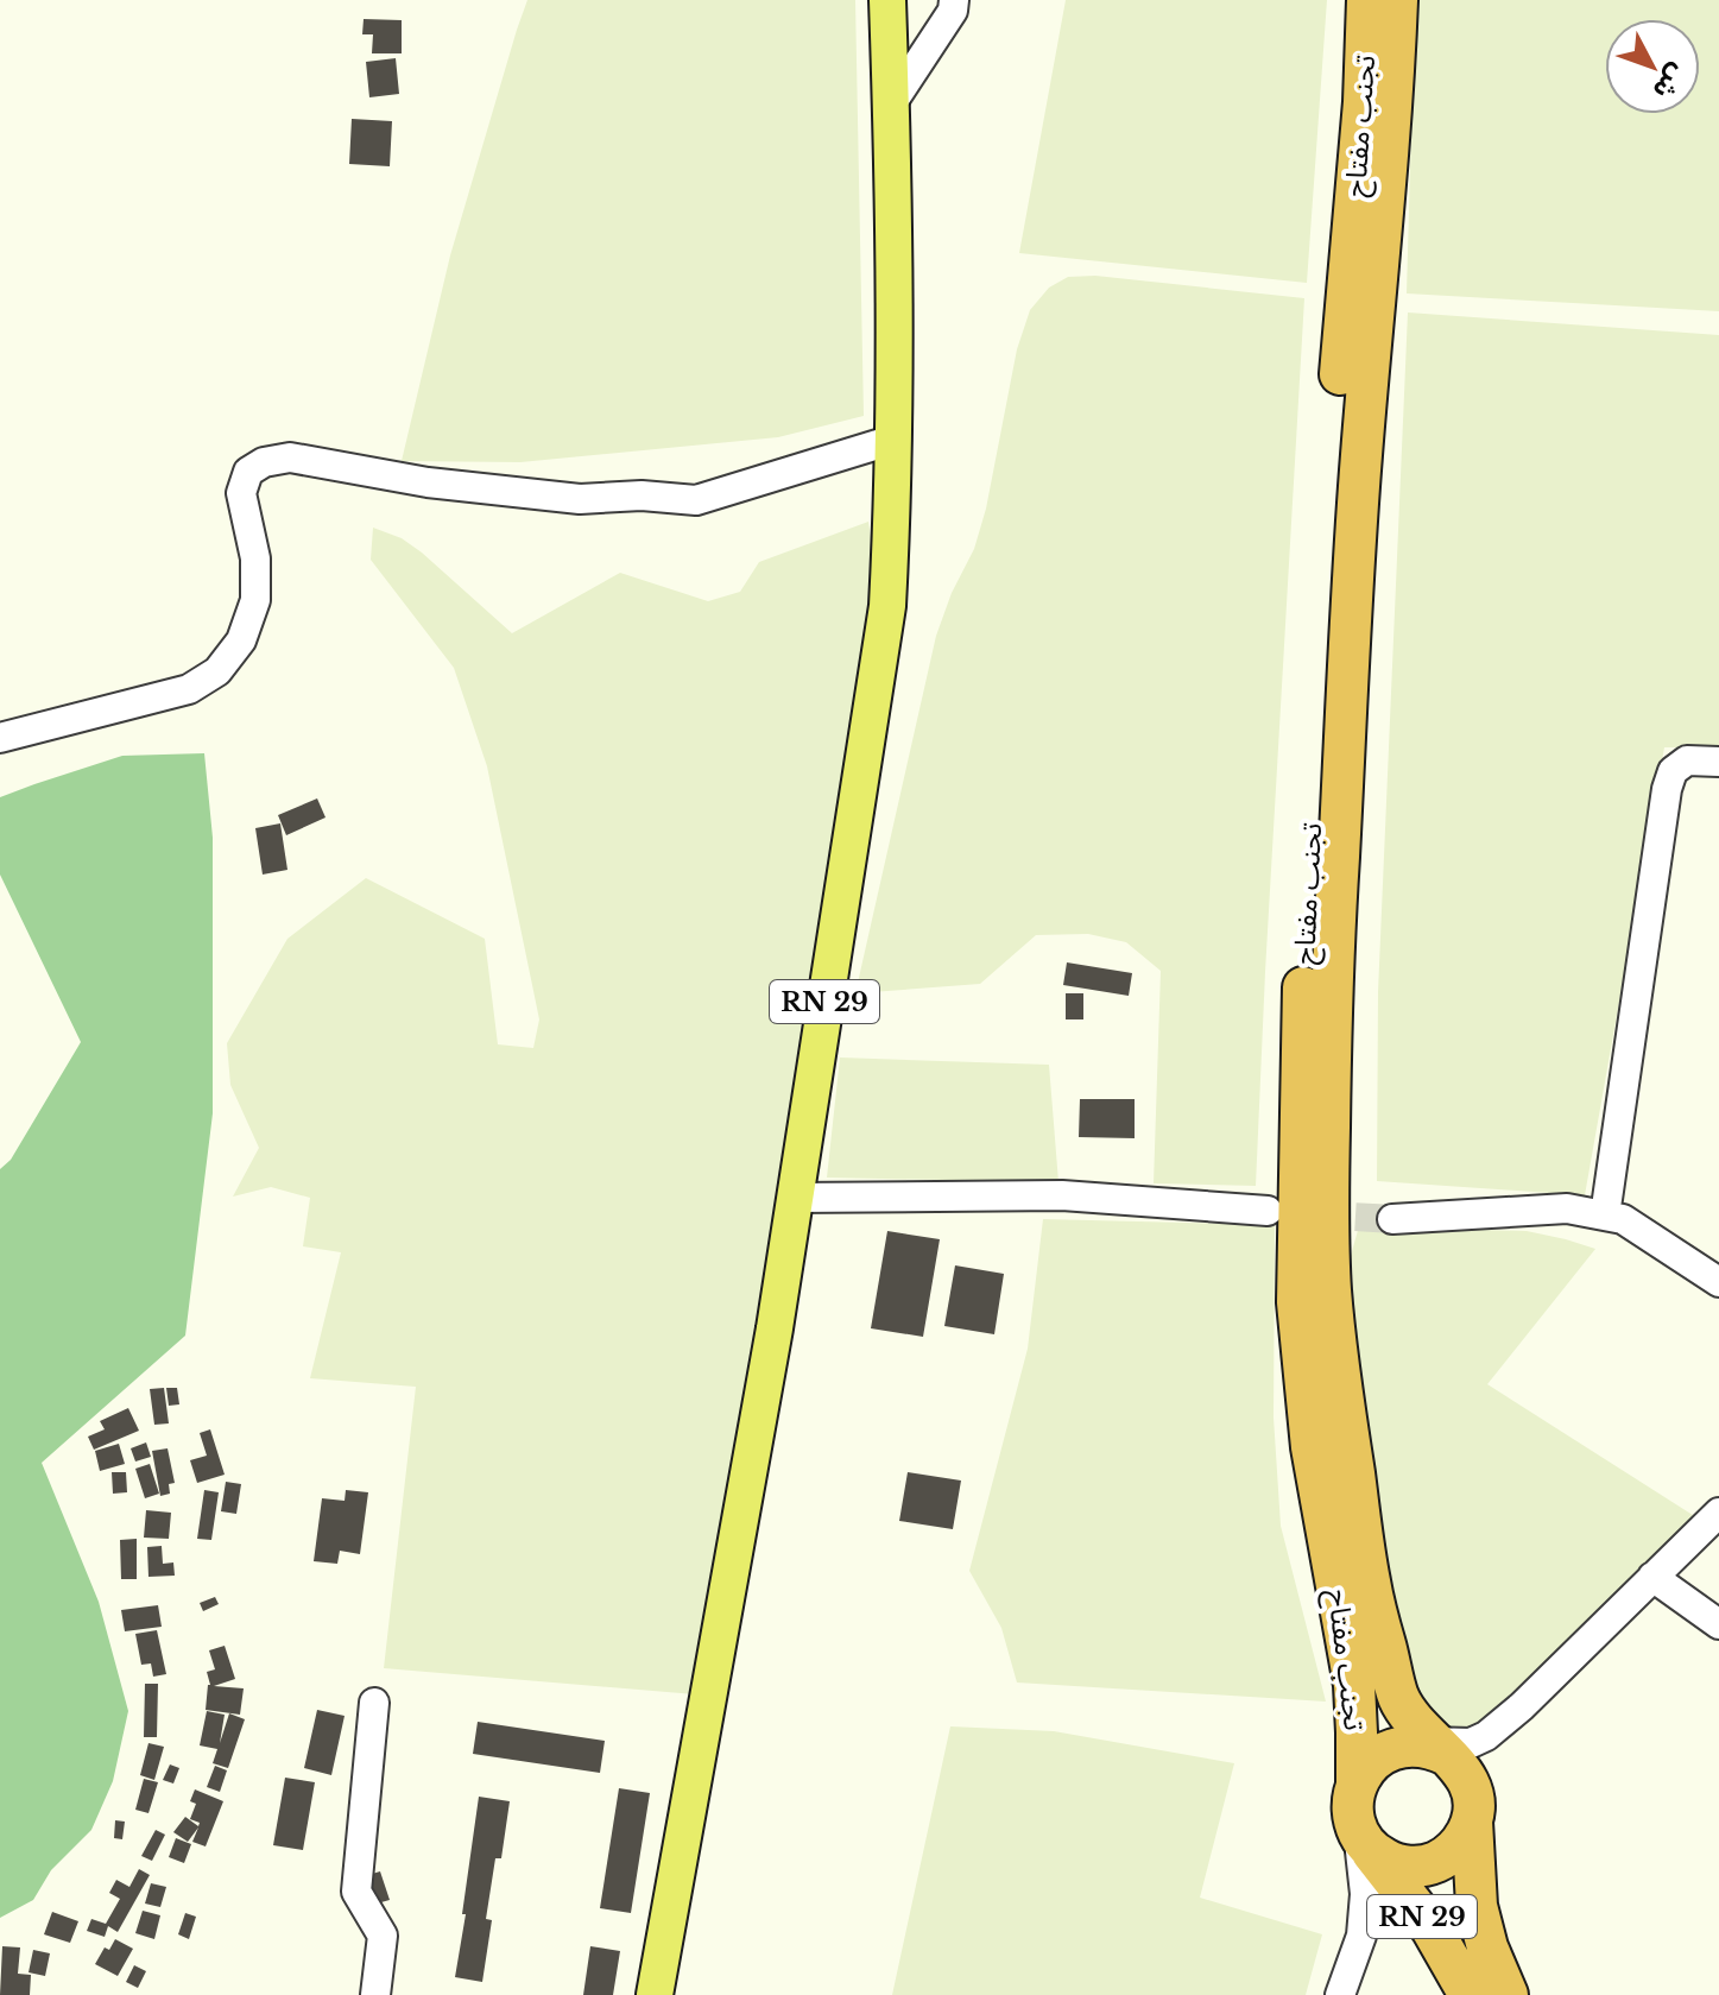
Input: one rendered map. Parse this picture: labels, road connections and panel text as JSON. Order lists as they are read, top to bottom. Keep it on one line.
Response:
{"streets":{"highway":["تجنب مفتاح","RN 29"]},"crossings":[["تجنب مفتاح","RN 29"]],"north":"bottom right"}
